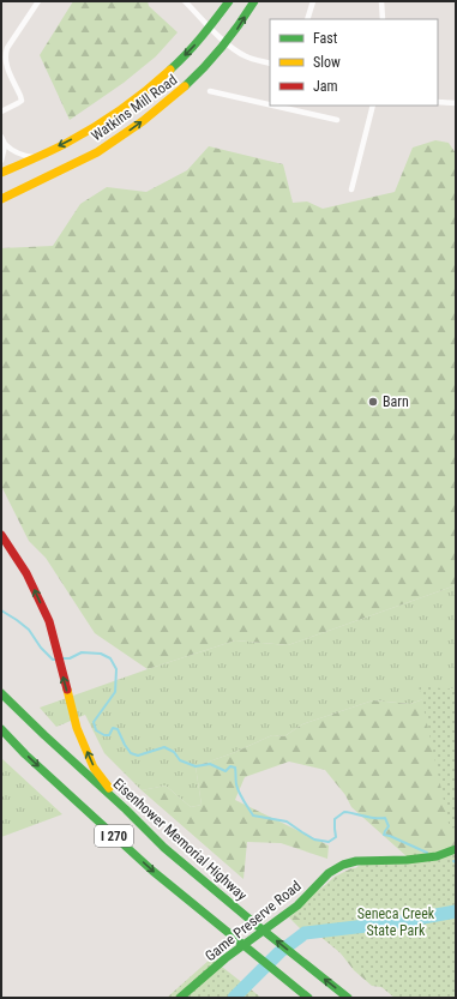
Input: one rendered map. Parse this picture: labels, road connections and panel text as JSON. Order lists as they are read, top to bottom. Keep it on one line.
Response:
{"streets":{"main road":["Watkins Mill Road","I 270","Eisenhower Memorial Highway","Game Preserve Road"]},"parks":["Seneca Creek State Park"],"places":["Barn"],"legend":["Fast","Slow","Jam"]}
